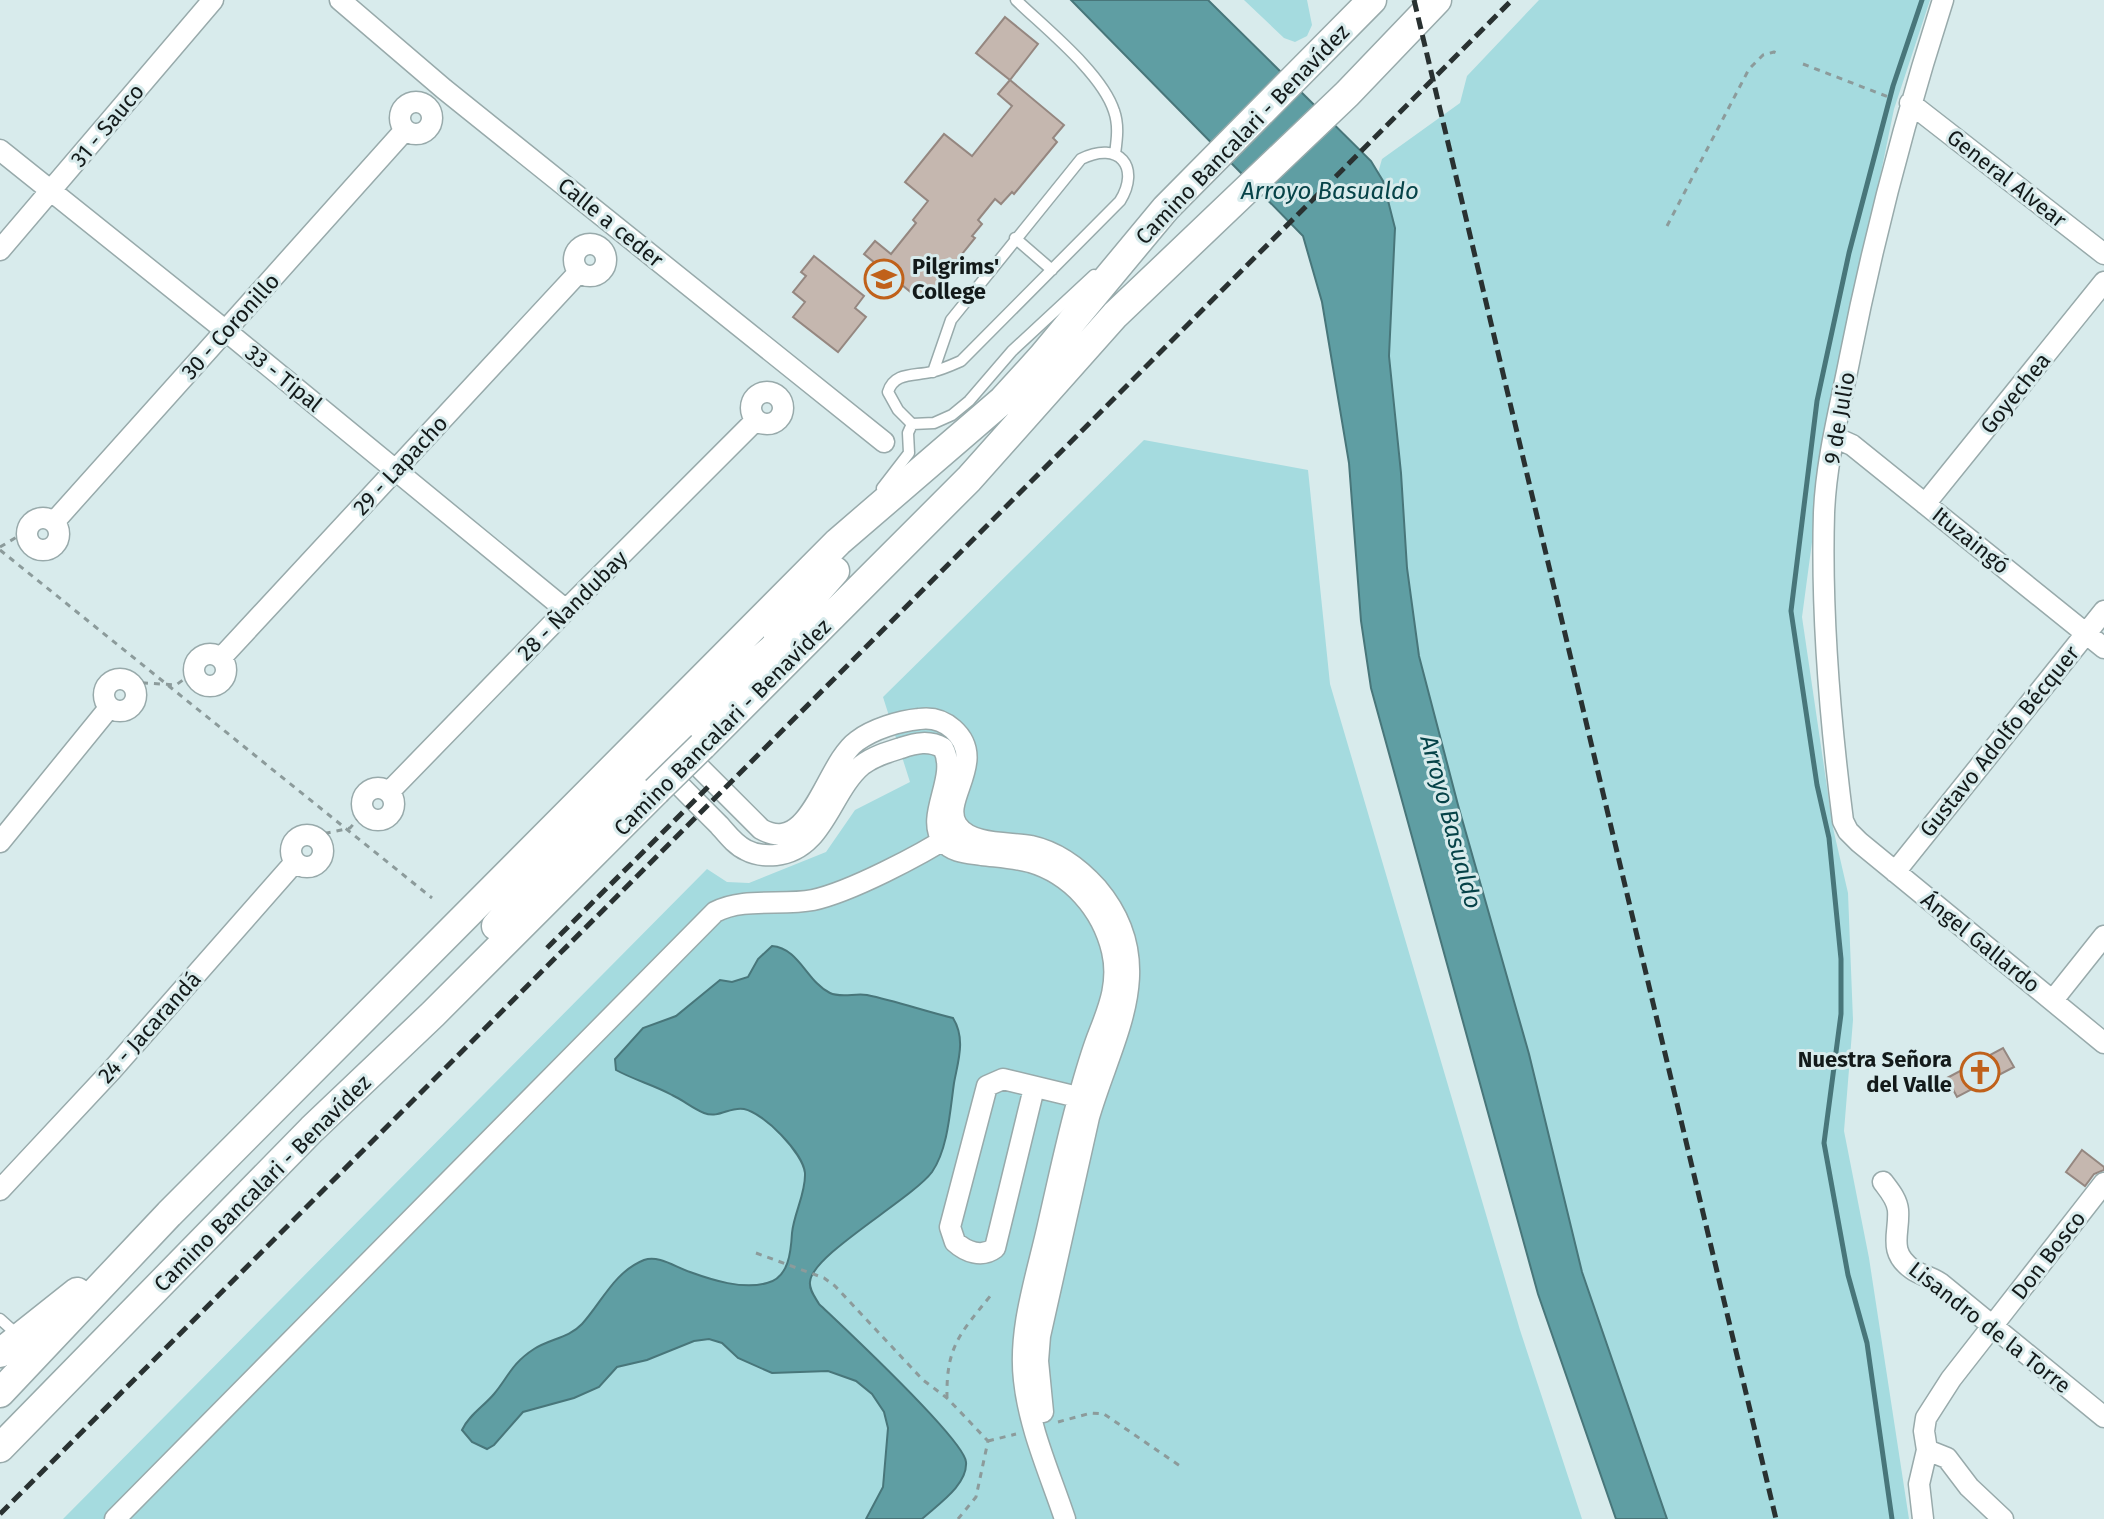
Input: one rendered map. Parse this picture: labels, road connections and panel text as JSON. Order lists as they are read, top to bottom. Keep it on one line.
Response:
{"streets":{"main road":["Camino Bancalari - Benavídez"],"street":["31 - Sauco","General Alvear","Calle a ceder","30 - Coronillo","33 - Tipal","Goyechea","9 de Julio","29 - Lapacho","Ituzaingó","28 - Ñandubay","Gustavo Adolfo Bécquer","Ángel Gallardo","24 - Jacarandá","Don Bosco","Lisandro de la Torre"]},"crossings":[["31 - Sauco","33 - Tipal"],["General Alvear","9 de Julio"],["30 - Coronillo","33 - Tipal"],["33 - Tipal","29 - Lapacho"],["33 - Tipal","28 - Ñandubay"],["Goyechea","Ituzaingó"],["9 de Julio","Ituzaingó"],["9 de Julio","Ángel Gallardo"],["Ituzaingó","Gustavo Adolfo Bécquer"],["Gustavo Adolfo Bécquer","Ángel Gallardo"],["Don Bosco","Lisandro de la Torre"]],"water":["Arroyo Basualdo"],"places":{"school or university":["Pilgrims' College"],"church":["Nuestra Señora del Valle"]}}
